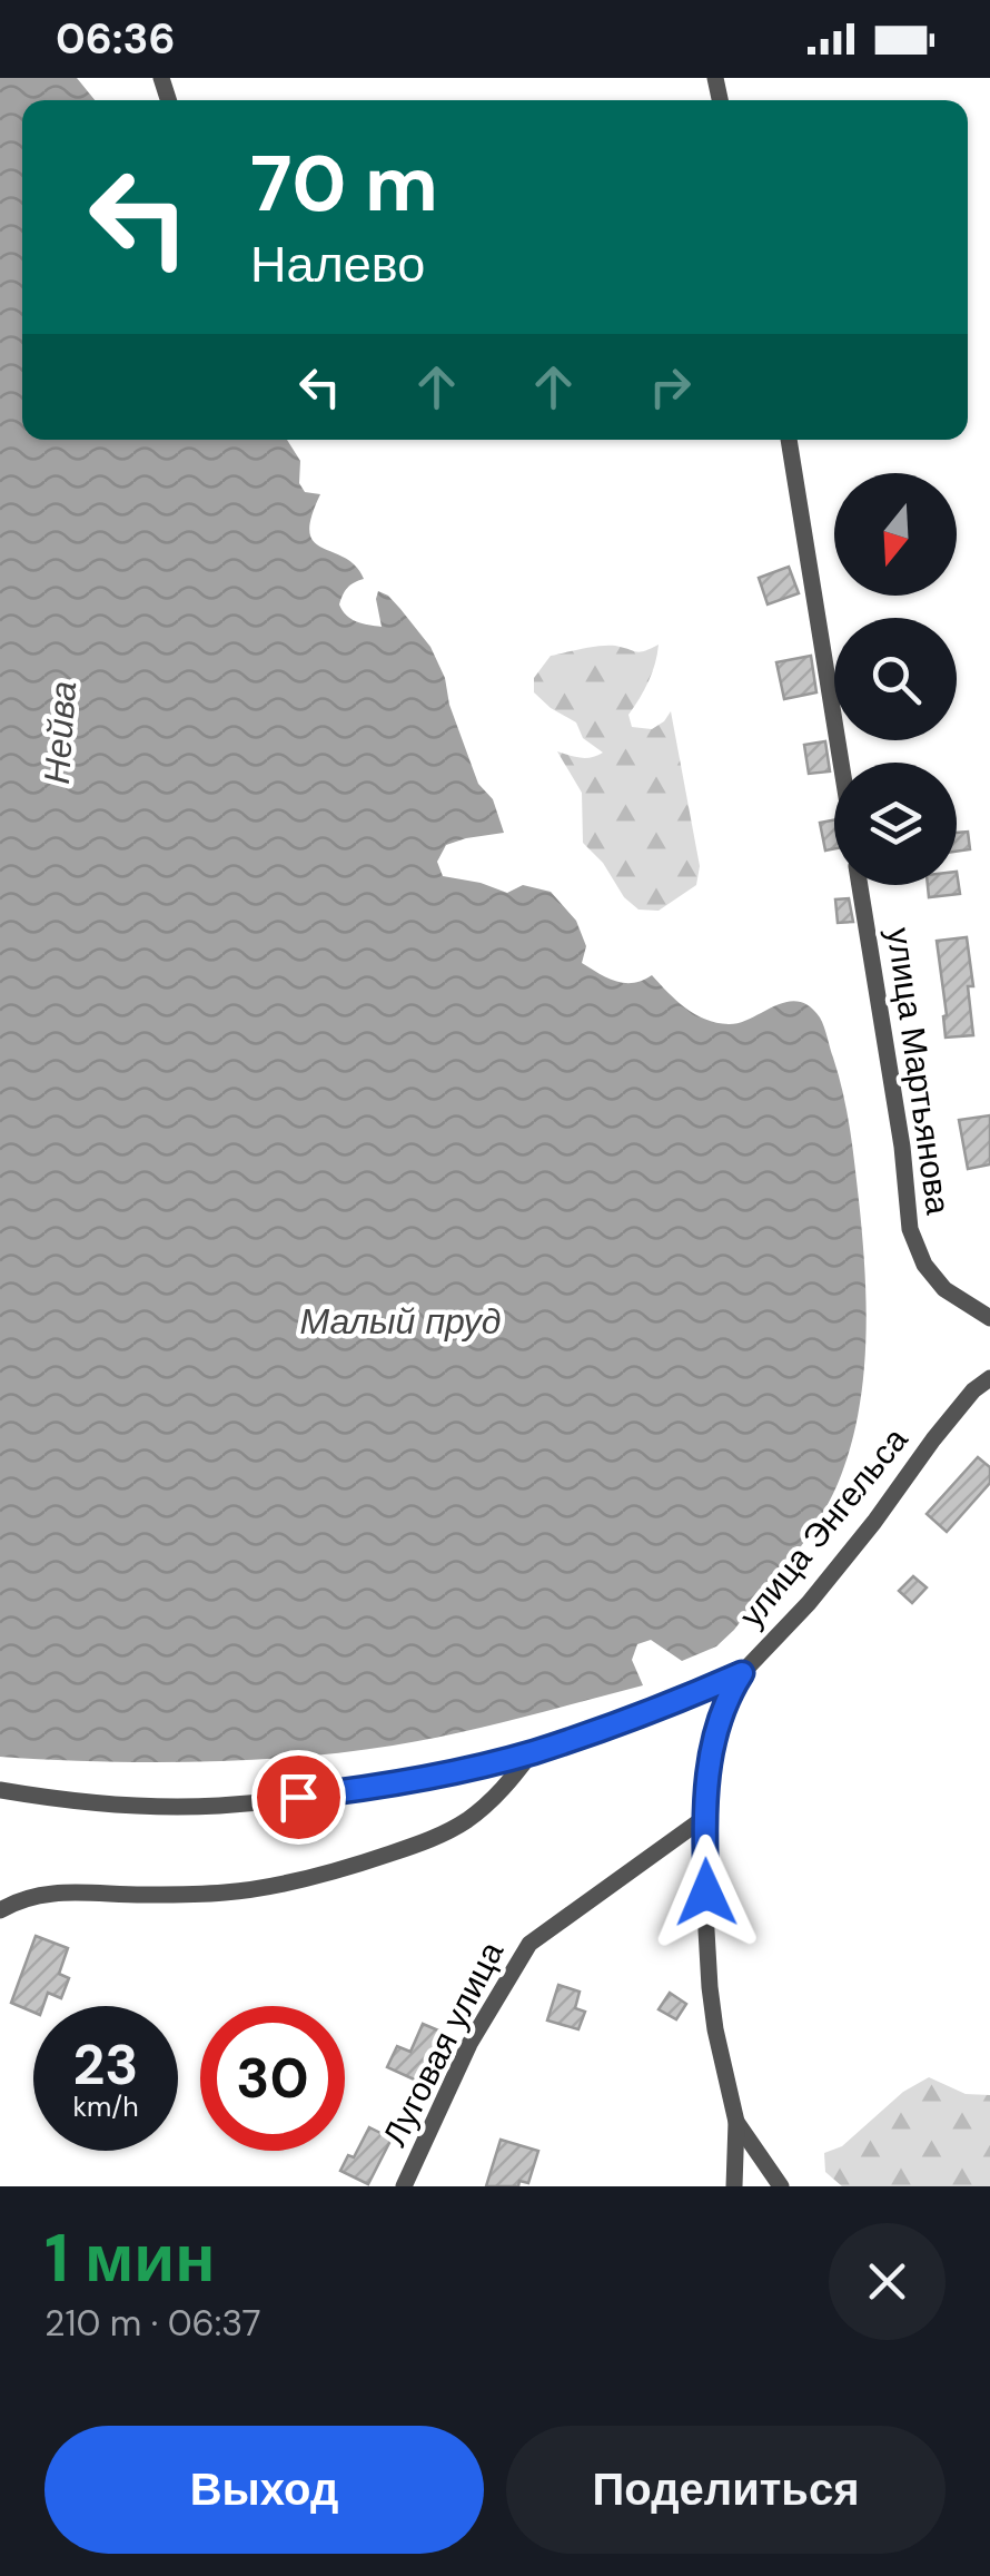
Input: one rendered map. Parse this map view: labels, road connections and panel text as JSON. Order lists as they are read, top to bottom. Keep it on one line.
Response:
{"streets":{"street":["улица Мартьянова","улица Энгельса","Луговая улица"]},"crossings":[["улица Энгельса","Луговая улица"]],"water":["Нейва","Малый пруд"],"north":"bottom","page":{"status":"06:36","turn":["70 m","Налево"],"speed":"23 km/h","limit":"30","heading":["1 мин","210 m · 06:37"],"buttons":["Выход","Поделиться"]}}
